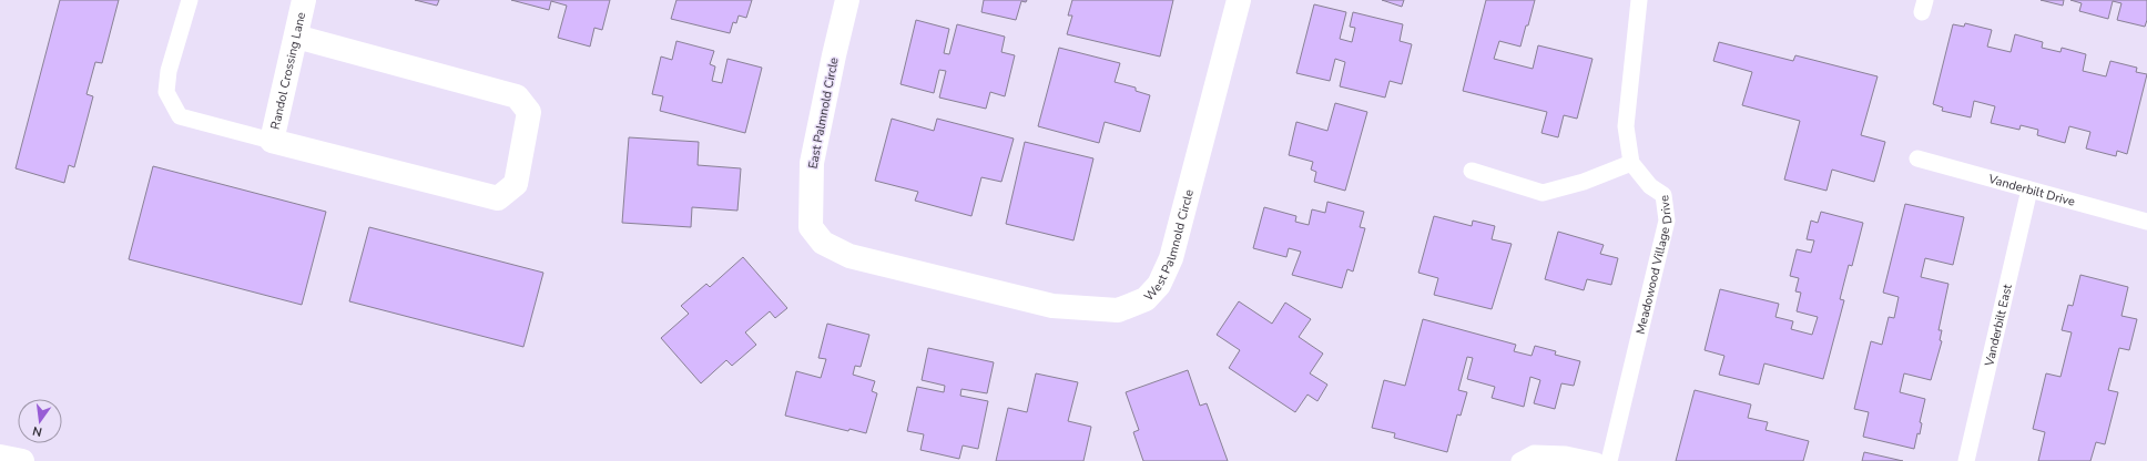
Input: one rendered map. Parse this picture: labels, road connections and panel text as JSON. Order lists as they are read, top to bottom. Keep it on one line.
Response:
{"streets":{"main road":["Randol Crossing Lane","East Palmnold Circle","West Palmnold Circle"],"lane":["Vanderbilt Drive","Meadowood Village Drive","Vanderbilt East"]},"crossings":[["East Palmnold Circle","West Palmnold Circle"],["Vanderbilt Drive","Vanderbilt East"]],"north":"bottom"}
